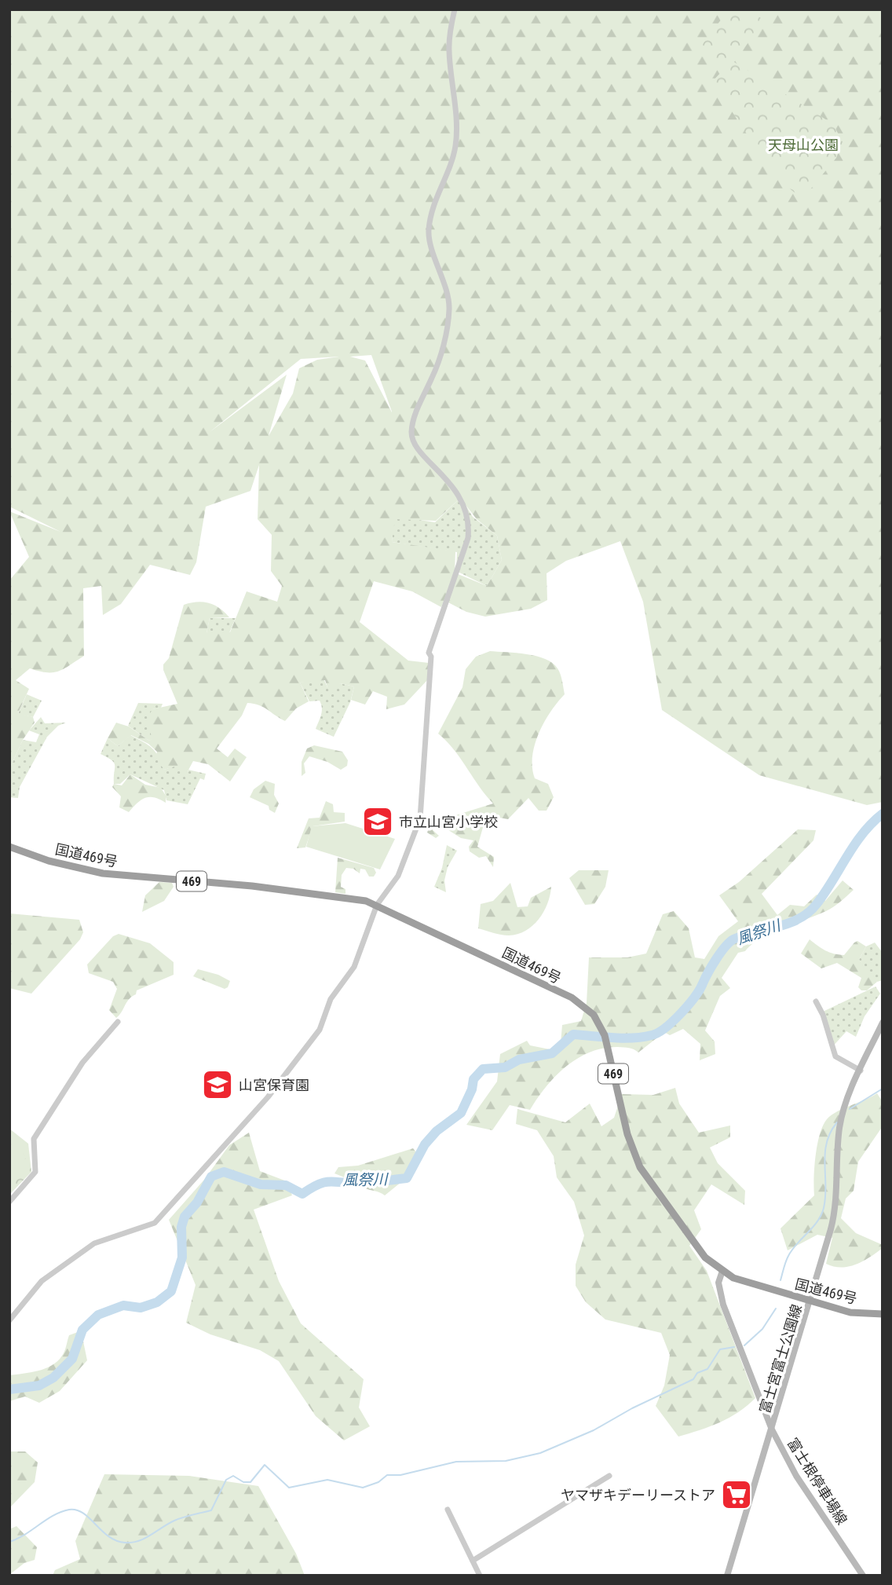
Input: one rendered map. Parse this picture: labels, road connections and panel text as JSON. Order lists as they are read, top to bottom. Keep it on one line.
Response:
{"streets":{"highway":["国道469号","469"],"main road":["富士宮富士公園線","富士根停車場線"]},"crossings":[["国道469号","富士宮富士公園線"],["国道469号","富士根停車場線"],["富士宮富士公園線","富士根停車場線"]],"water":["風祭川"],"parks":["天母山公園"],"places":{"school or university":["市立山宮小学校","山宮保育園"],"supermarket":["ヤマザキデーリーストア"]}}
